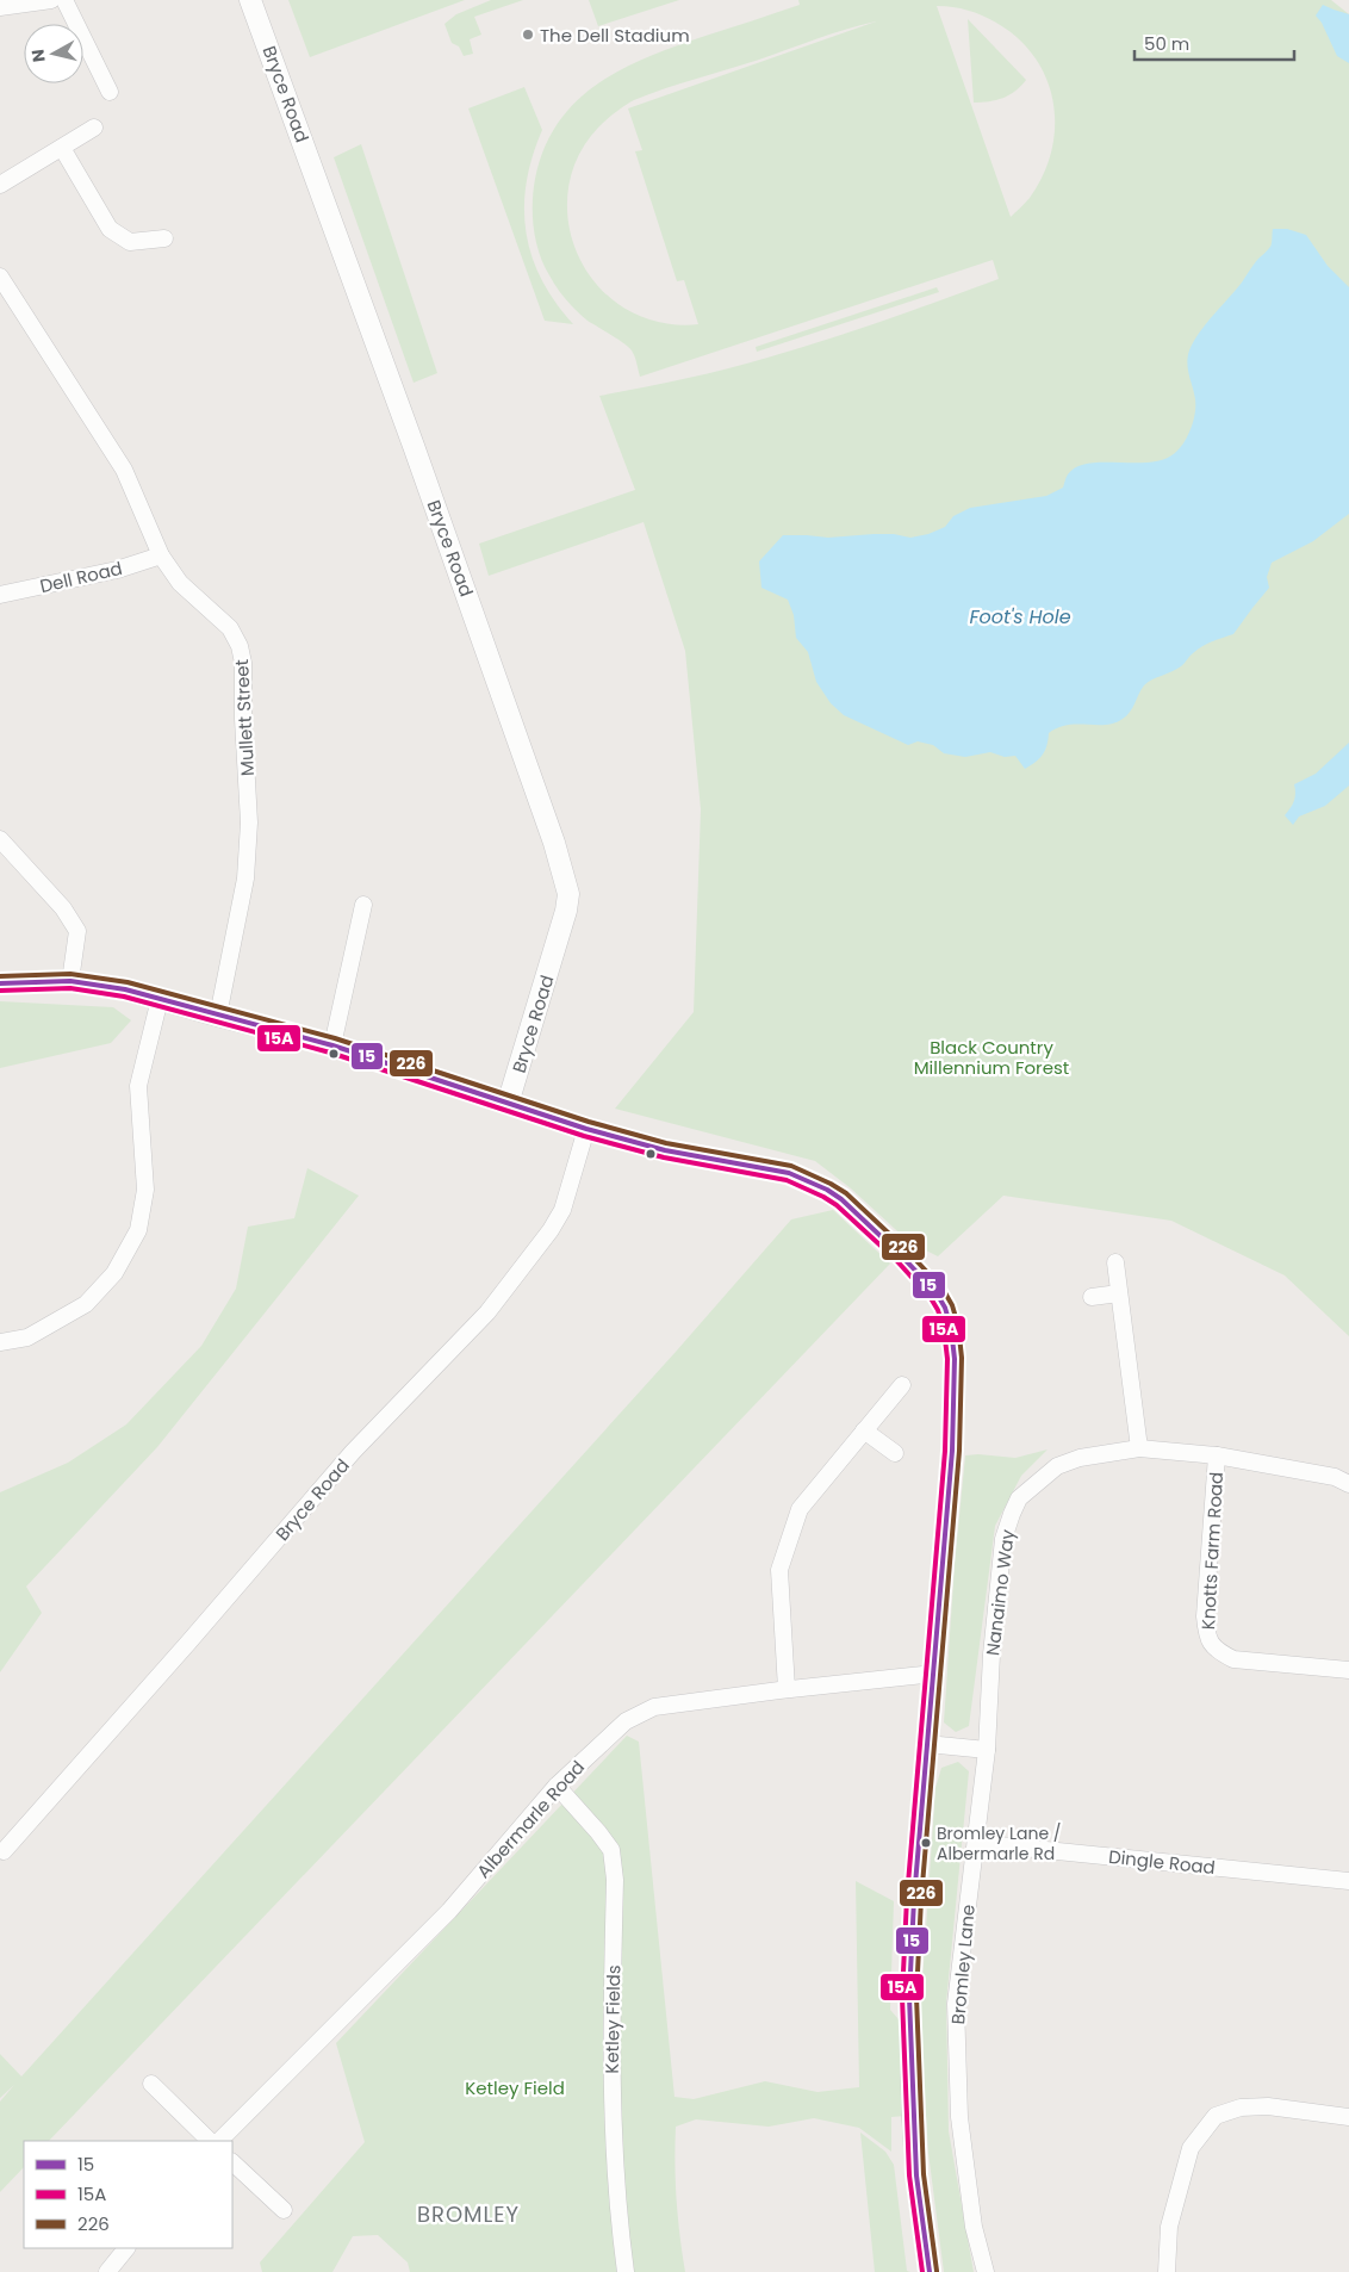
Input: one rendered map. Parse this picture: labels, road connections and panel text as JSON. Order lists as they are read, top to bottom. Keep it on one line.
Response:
{"streets":{"street":["Bryce Road","Dell Road","Mullett Street","Knotts Farm Road","Nanaimo Way","Albermarle Road","Dingle Road","Bromley Lane","Ketley Fields"]},"crossings":[["Dell Road","Mullett Street"],["Knotts Farm Road","Nanaimo Way"],["Nanaimo Way","Bromley Lane"],["Albermarle Road","Ketley Fields"],["Dingle Road","Bromley Lane"]],"districts":["BROMLEY"],"water":["Foot's Hole"],"parks":["Black Country Millennium Forest","Ketley Field"],"places":["The Dell Stadium","Bromley Lane / Albermarle Rd"],"lines":["transit line 226","transit line 15","transit line 15A"],"legend":["15","15A","226"],"scale_bar":"50 m","north":"left"}
